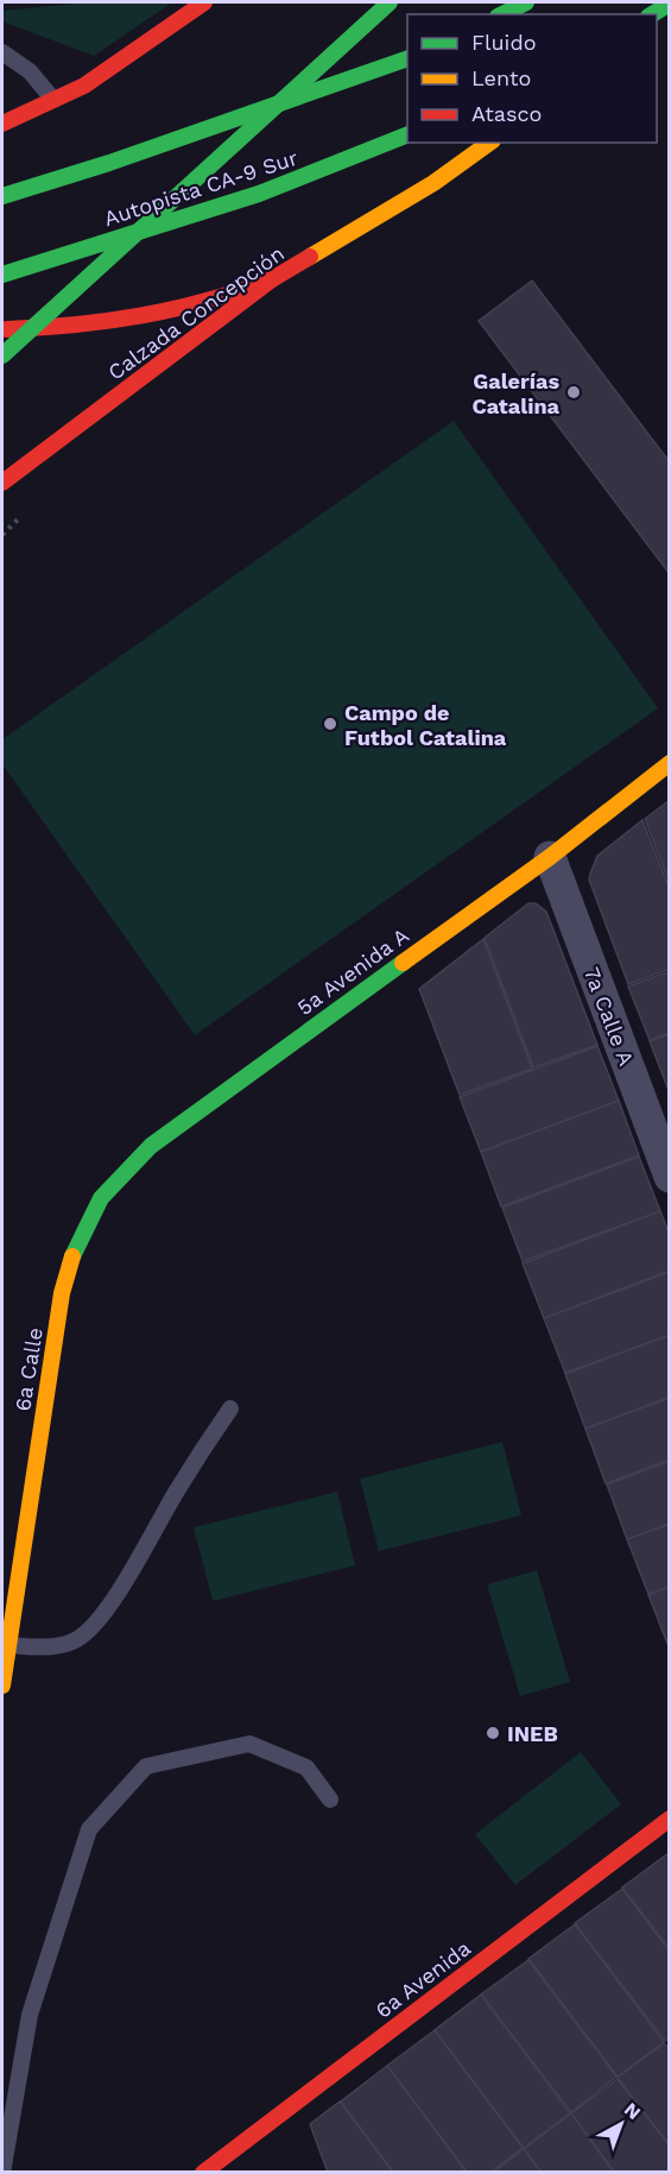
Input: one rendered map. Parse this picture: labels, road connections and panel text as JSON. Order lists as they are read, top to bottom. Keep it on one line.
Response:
{"streets":{"main road":["Autopista CA-9 Sur","Calzada Concepción","5a Avenida A","6a Calle","6a Avenida"],"street":["7a Calle A"]},"crossings":[["5a Avenida A","7a Calle A"],["5a Avenida A","6a Calle"]],"places":["Galerías Catalina","Campo de Futbol Catalina","INEB"],"legend":["Fluido","Lento","Atasco"],"north":"top right"}
